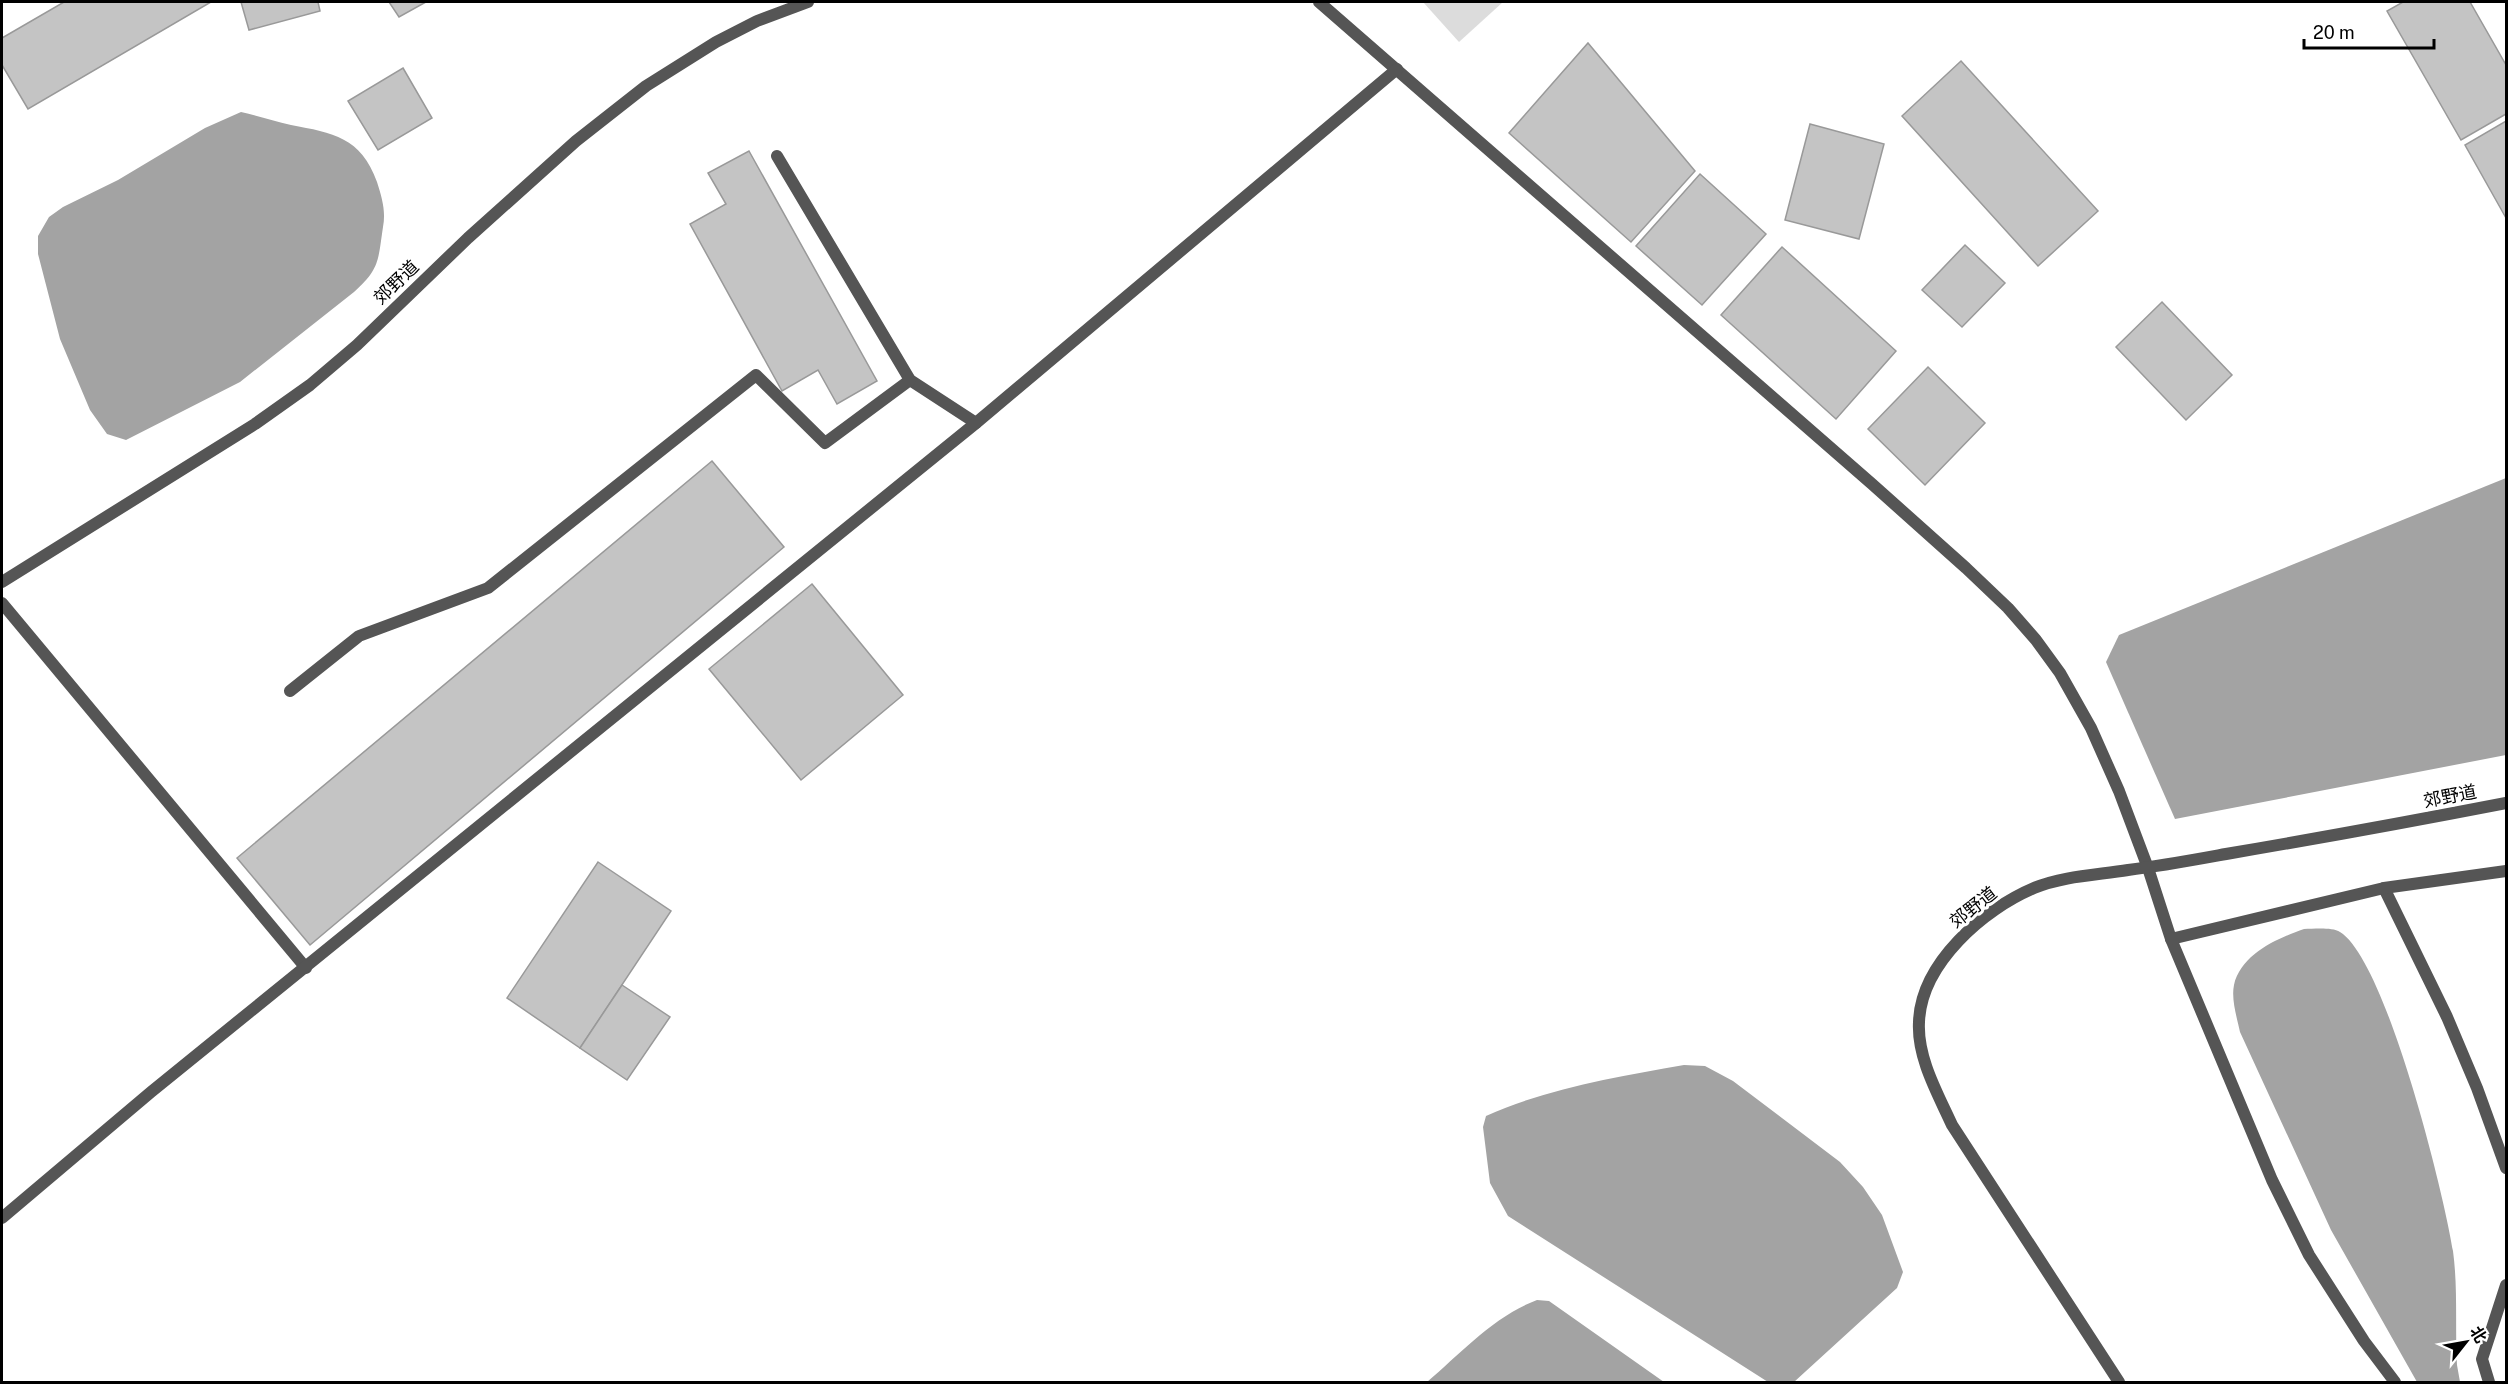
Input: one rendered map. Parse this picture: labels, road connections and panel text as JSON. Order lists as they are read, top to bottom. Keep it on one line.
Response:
{"streets":{"street":["郊野道"]},"scale_bar":"20 m","north":"top right"}
